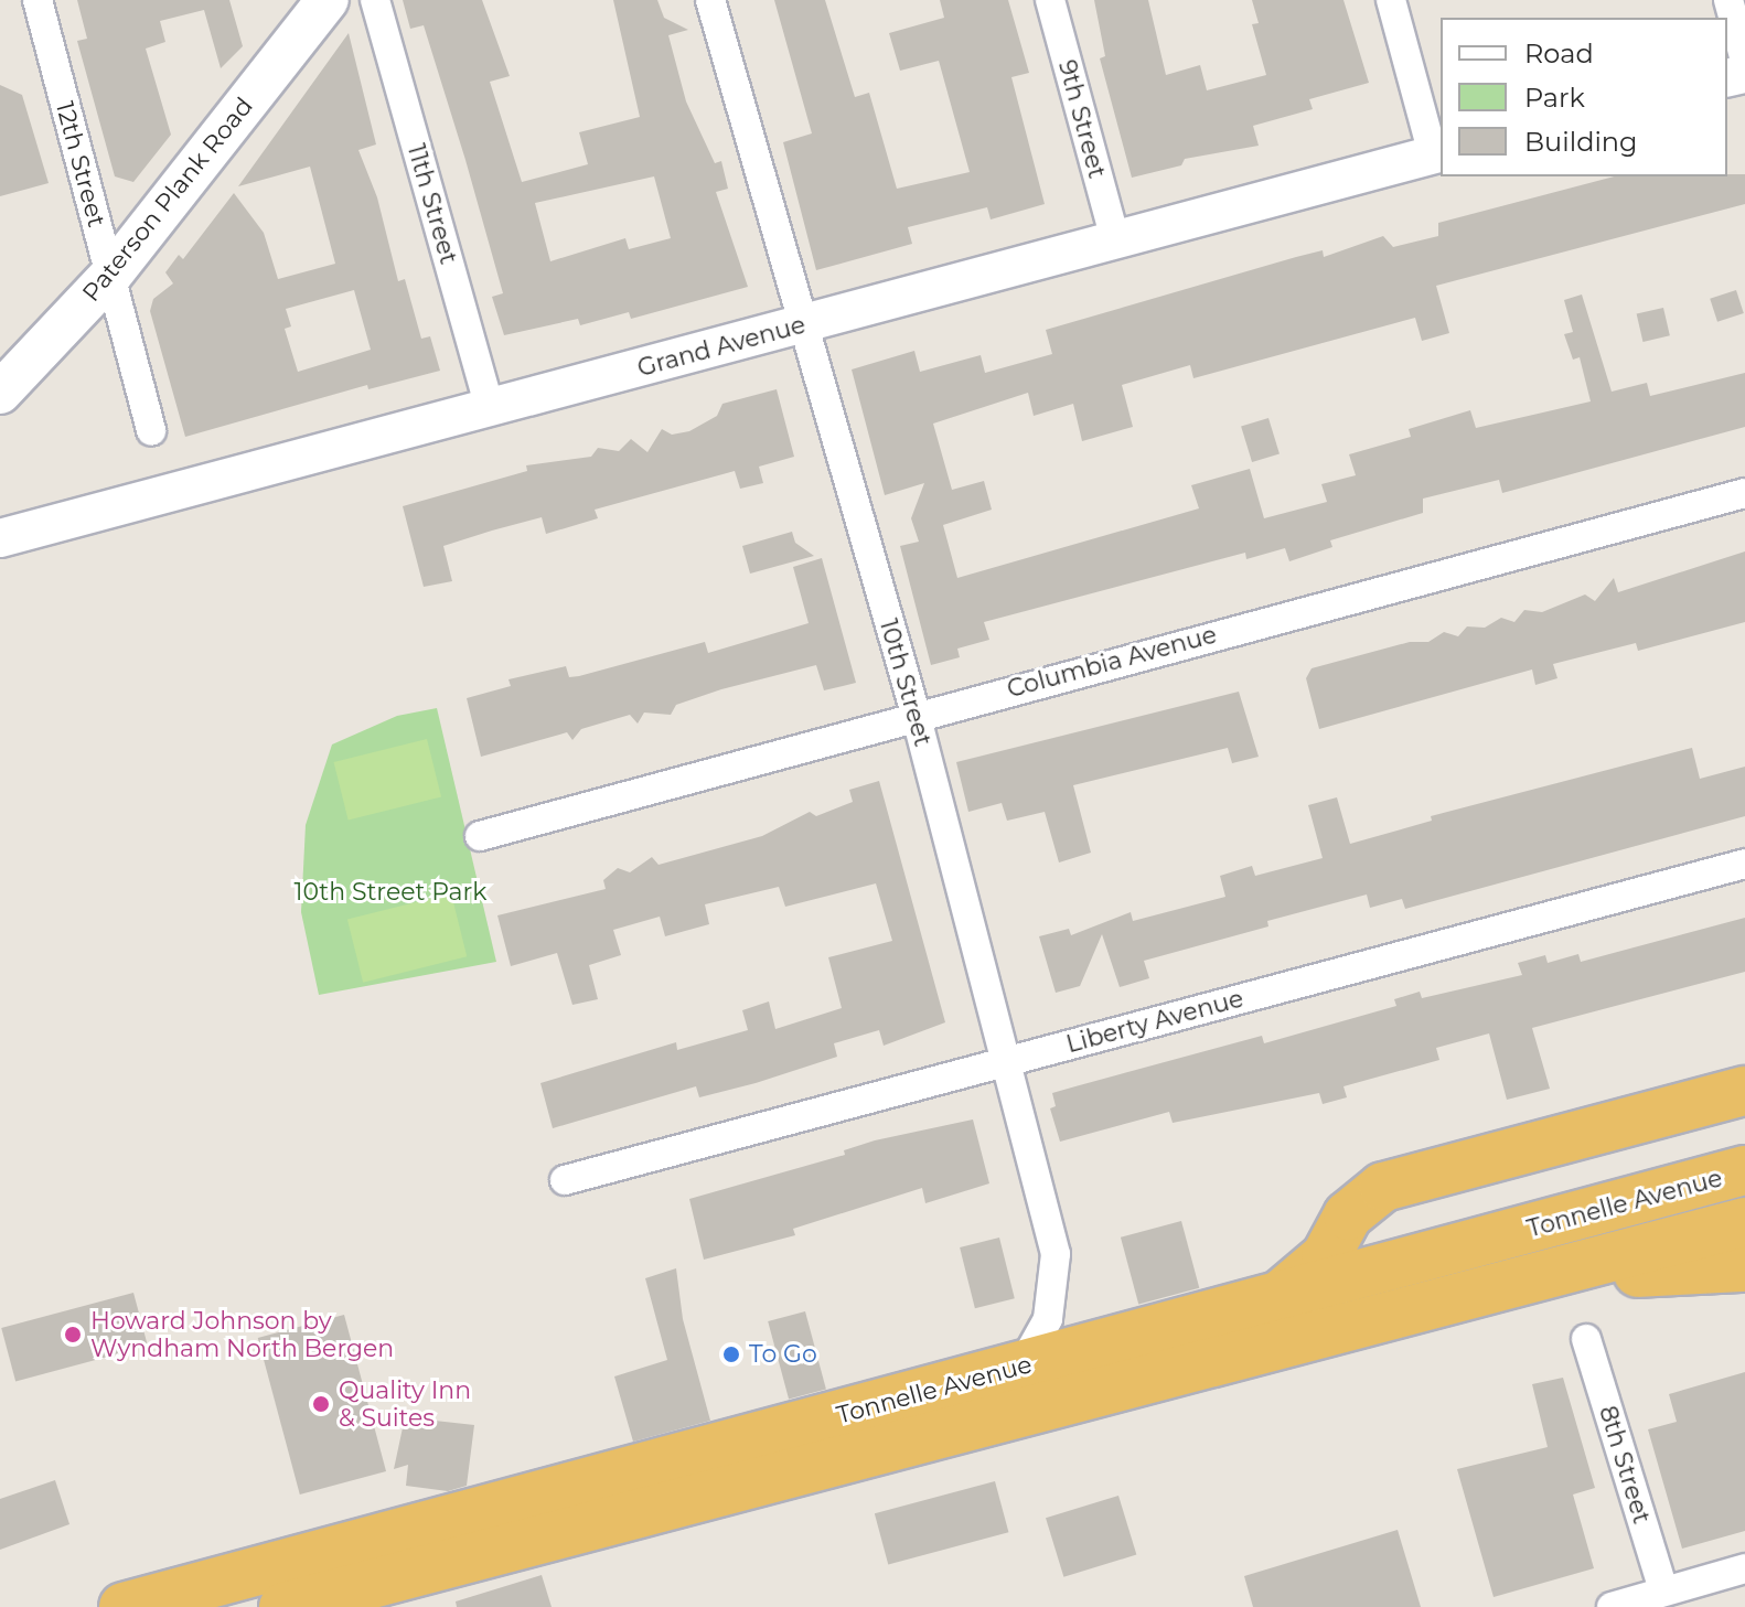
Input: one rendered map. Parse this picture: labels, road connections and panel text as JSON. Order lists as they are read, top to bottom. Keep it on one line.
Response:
{"streets":{"highway":["Tonnelle Avenue"],"main road":["Paterson Plank Road"],"street":["9th Street","12th Street","11th Street","Grand Avenue","Columbia Avenue","10th Street","Liberty Avenue","8th Street"]},"crossings":[["9th Street","Grand Avenue"],["12th Street","Paterson Plank Road"],["11th Street","Grand Avenue"],["Grand Avenue","10th Street"],["Columbia Avenue","10th Street"],["10th Street","Liberty Avenue"],["10th Street","Tonnelle Avenue"]],"parks":["10th Street Park"],"places":["Howard Johnson by Wyndham North Bergen","To Go","Quality Inn & Suites"],"legend":["Road","Park","Building"]}
